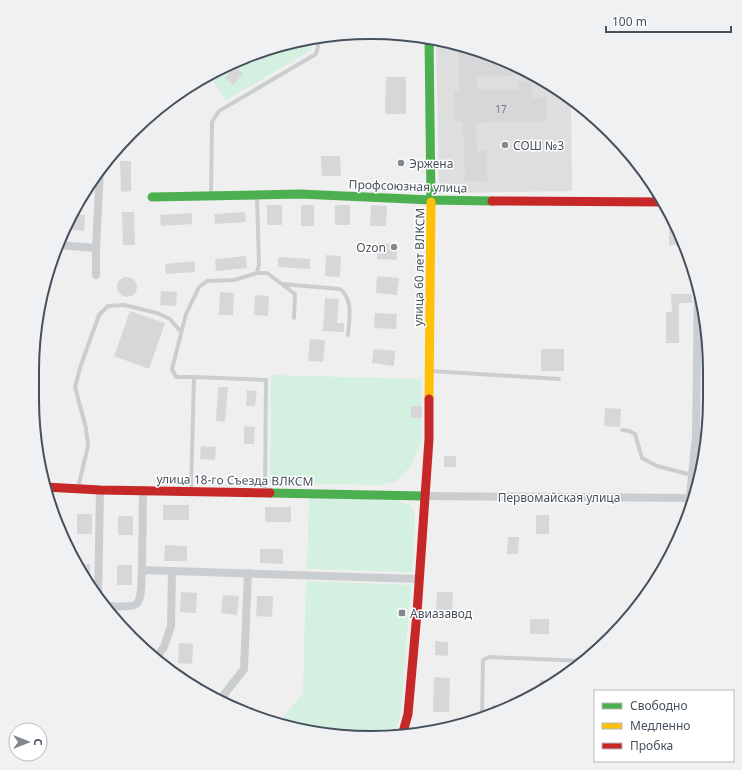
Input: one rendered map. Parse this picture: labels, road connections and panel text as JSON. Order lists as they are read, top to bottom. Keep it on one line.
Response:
{"streets":{"street":["Профсоюзная улица","улица 60 лет ВЛКСМ","улица 18-го Съезда ВЛКСМ","Первомайская улица"]},"crossings":[["Профсоюзная улица","улица 60 лет ВЛКСМ"],["улица 60 лет ВЛКСМ","улица 18-го Съезда ВЛКСМ"],["улица 60 лет ВЛКСМ","Первомайская улица"],["улица 18-го Съезда ВЛКСМ","Первомайская улица"]],"places":{"other":["СОШ №3","Эржена","Ozon"],"transit":["Авиазавод"]},"house_numbers":["17"],"legend":["Свободно","Медленно","Пробка"],"scale_bar":"100 m","north":"right"}
